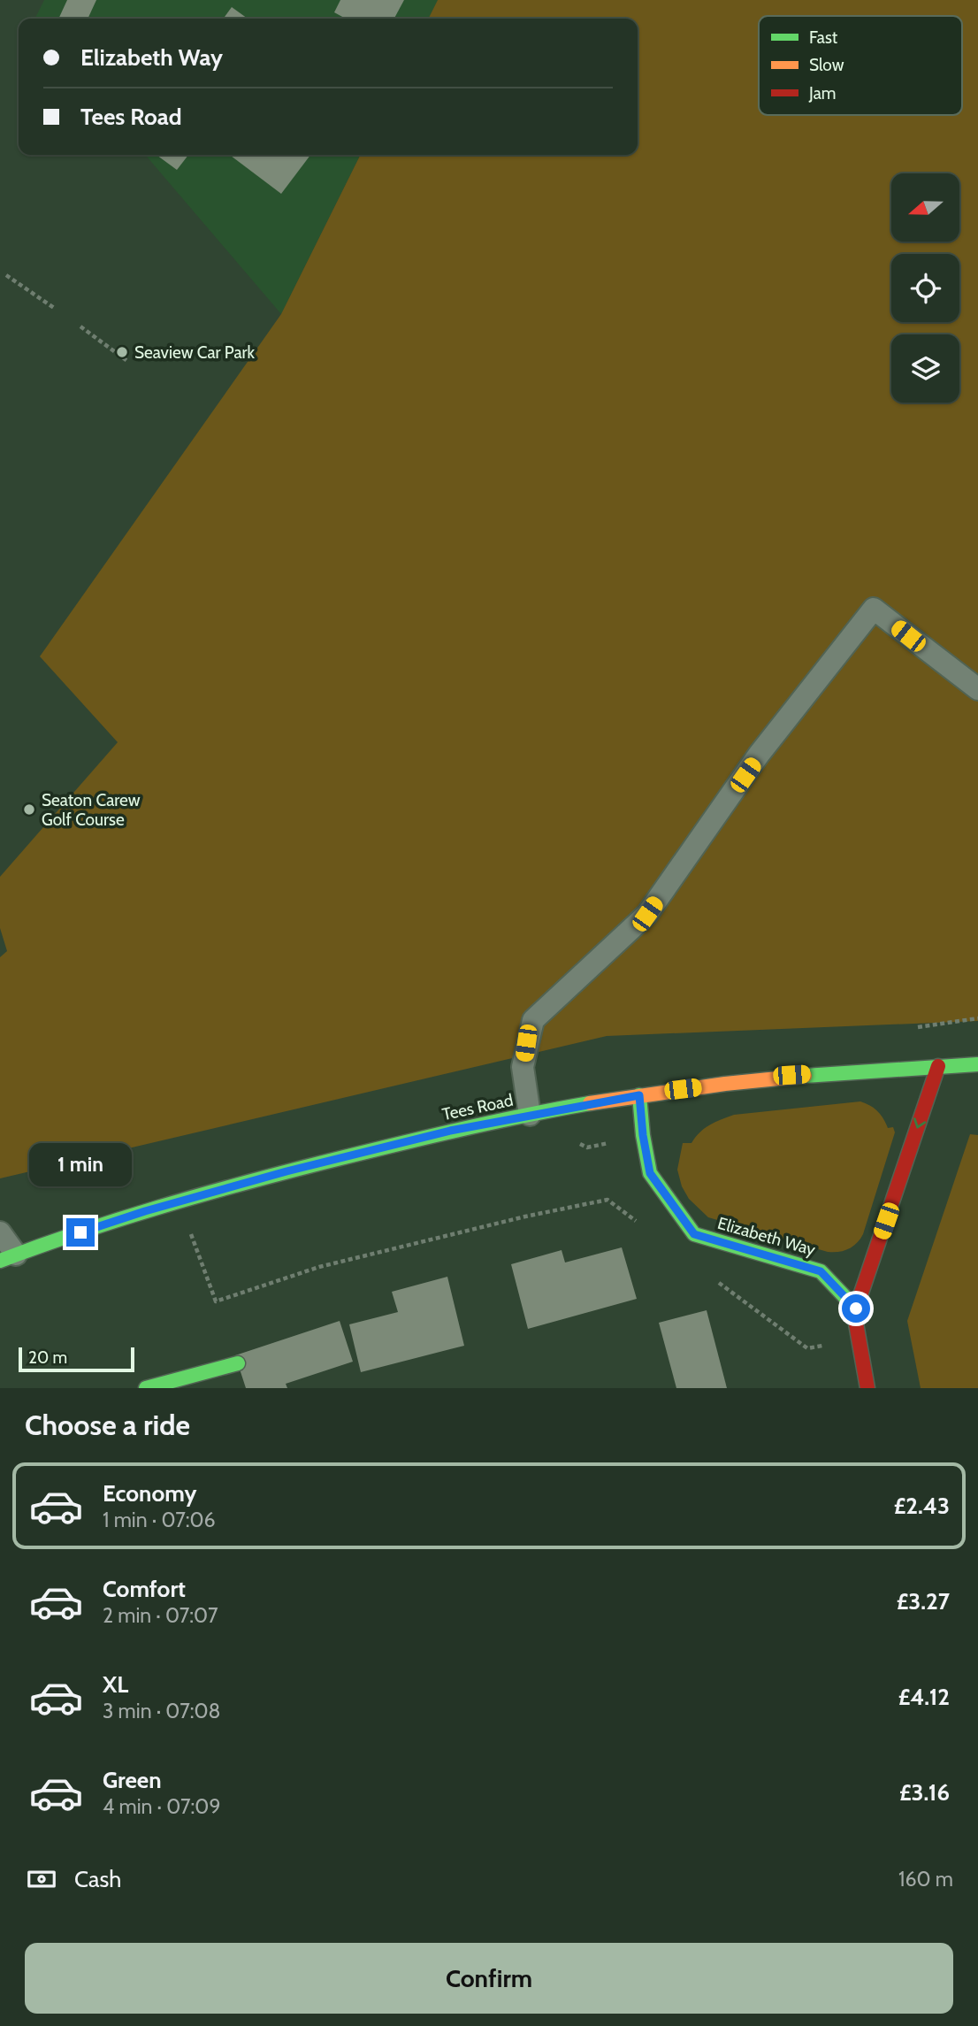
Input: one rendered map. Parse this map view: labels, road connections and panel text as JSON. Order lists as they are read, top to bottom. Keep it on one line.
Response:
{"streets":{"main road":["Tees Road","Elizabeth Way"]},"crossings":[["Tees Road","Elizabeth Way"]],"places":["Seaview Car Park","Seaton Carew Golf Course"],"legend":["Fast","Slow","Jam"],"scale_bar":"20 m","north":"left","page":{"banner":["Elizabeth Way","Tees Road"],"bubble":"1 min","scale":"20 m","heading":"Choose a ride","list":[{"name":"Economy","note":"1 min · 07:06","value":"£2.43"},{"name":"Comfort","note":"2 min · 07:07","value":"£3.27"},{"name":"XL","note":"3 min · 07:08","value":"£4.12"},{"name":"Green","note":"4 min · 07:09","value":"£3.16"}],"pay":["Cash","160 m"],"buttons":"Confirm"}}
